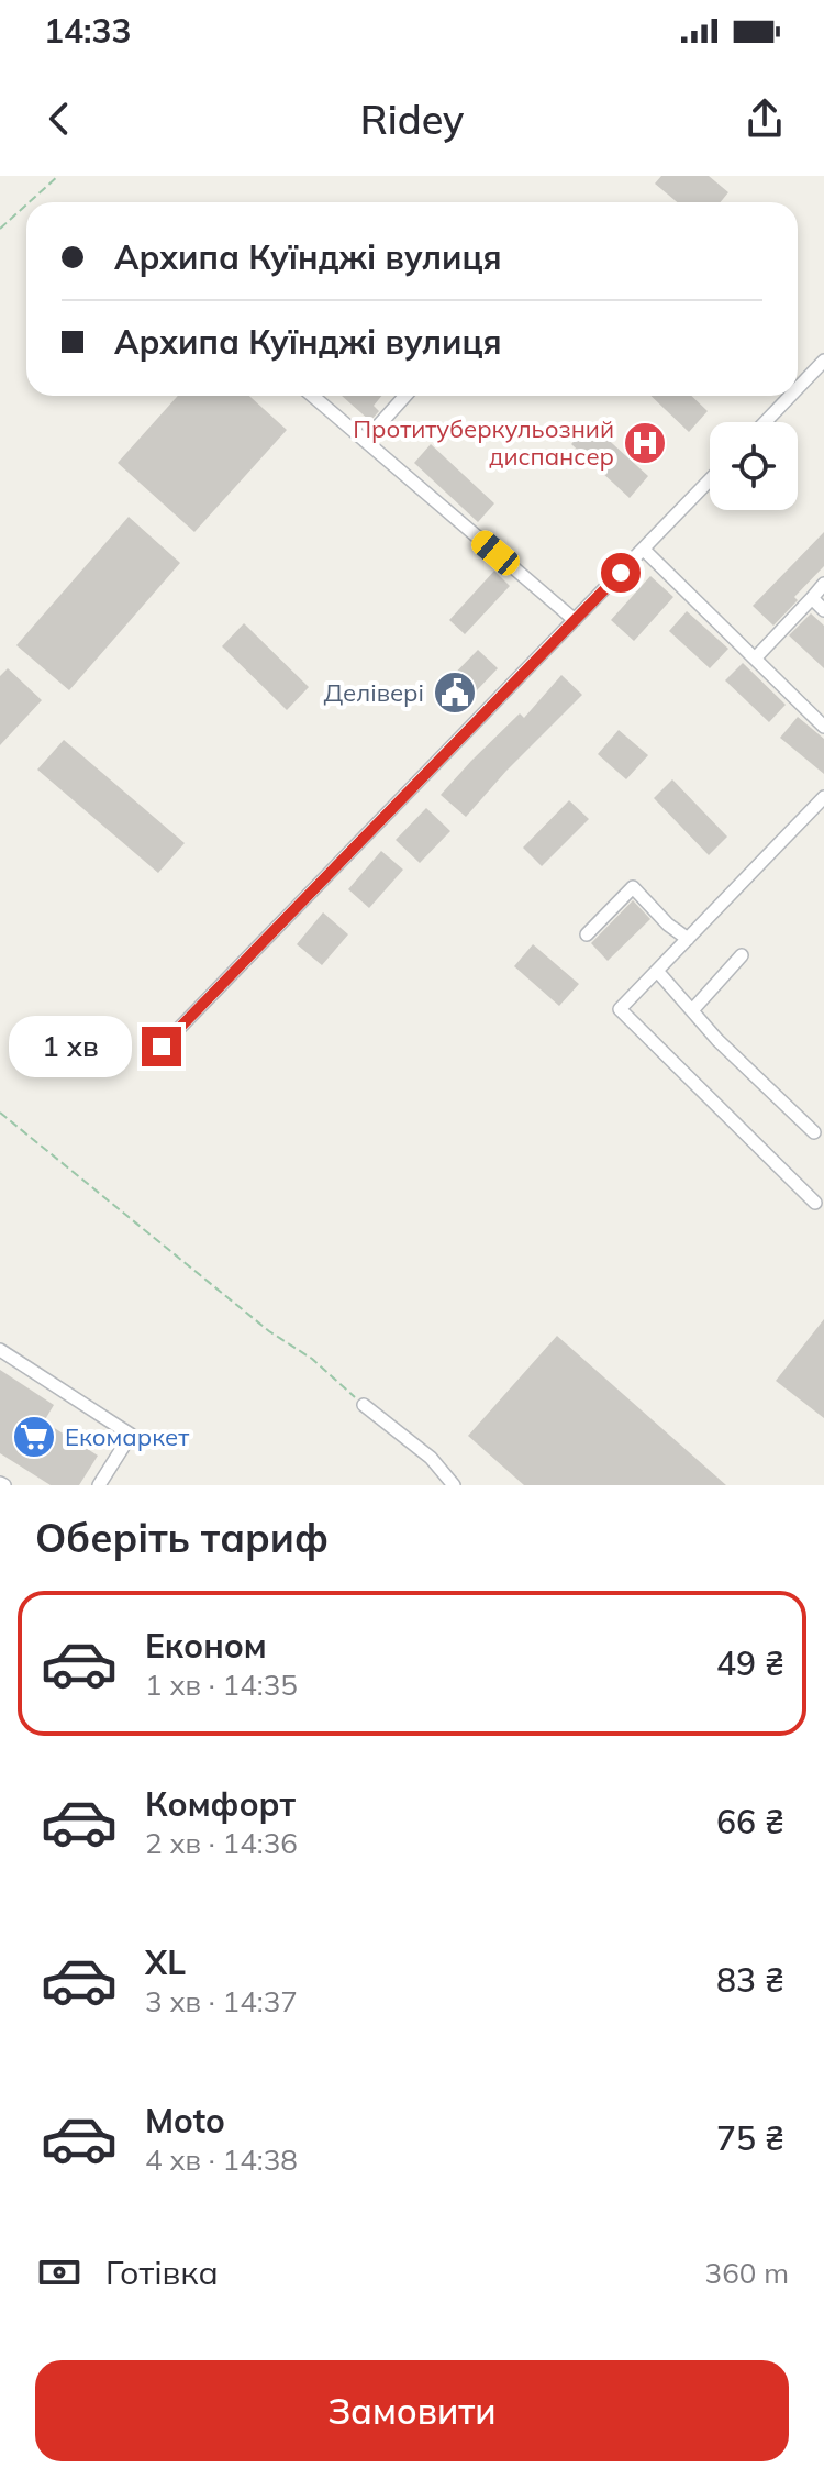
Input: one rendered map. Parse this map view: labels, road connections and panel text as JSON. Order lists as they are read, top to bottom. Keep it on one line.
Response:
{"places":{"hospital":["Протитуберкульозний диспансер"],"public building":["Делівері"],"supermarket":["Екомаркет"]},"page":{"status":"14:33","header":"Ridey","banner":["Архипа Куїнджі вулиця","Архипа Куїнджі вулиця"],"bubble":"1 хв","heading":"Оберіть тариф","list":[{"name":"Економ","note":"1 хв · 14:35","value":"49 ₴"},{"name":"Комфорт","note":"2 хв · 14:36","value":"66 ₴"},{"name":"XL","note":"3 хв · 14:37","value":"83 ₴"},{"name":"Moto","note":"4 хв · 14:38","value":"75 ₴"}],"pay":["Готівка","360 m"],"buttons":"Замовити"}}
